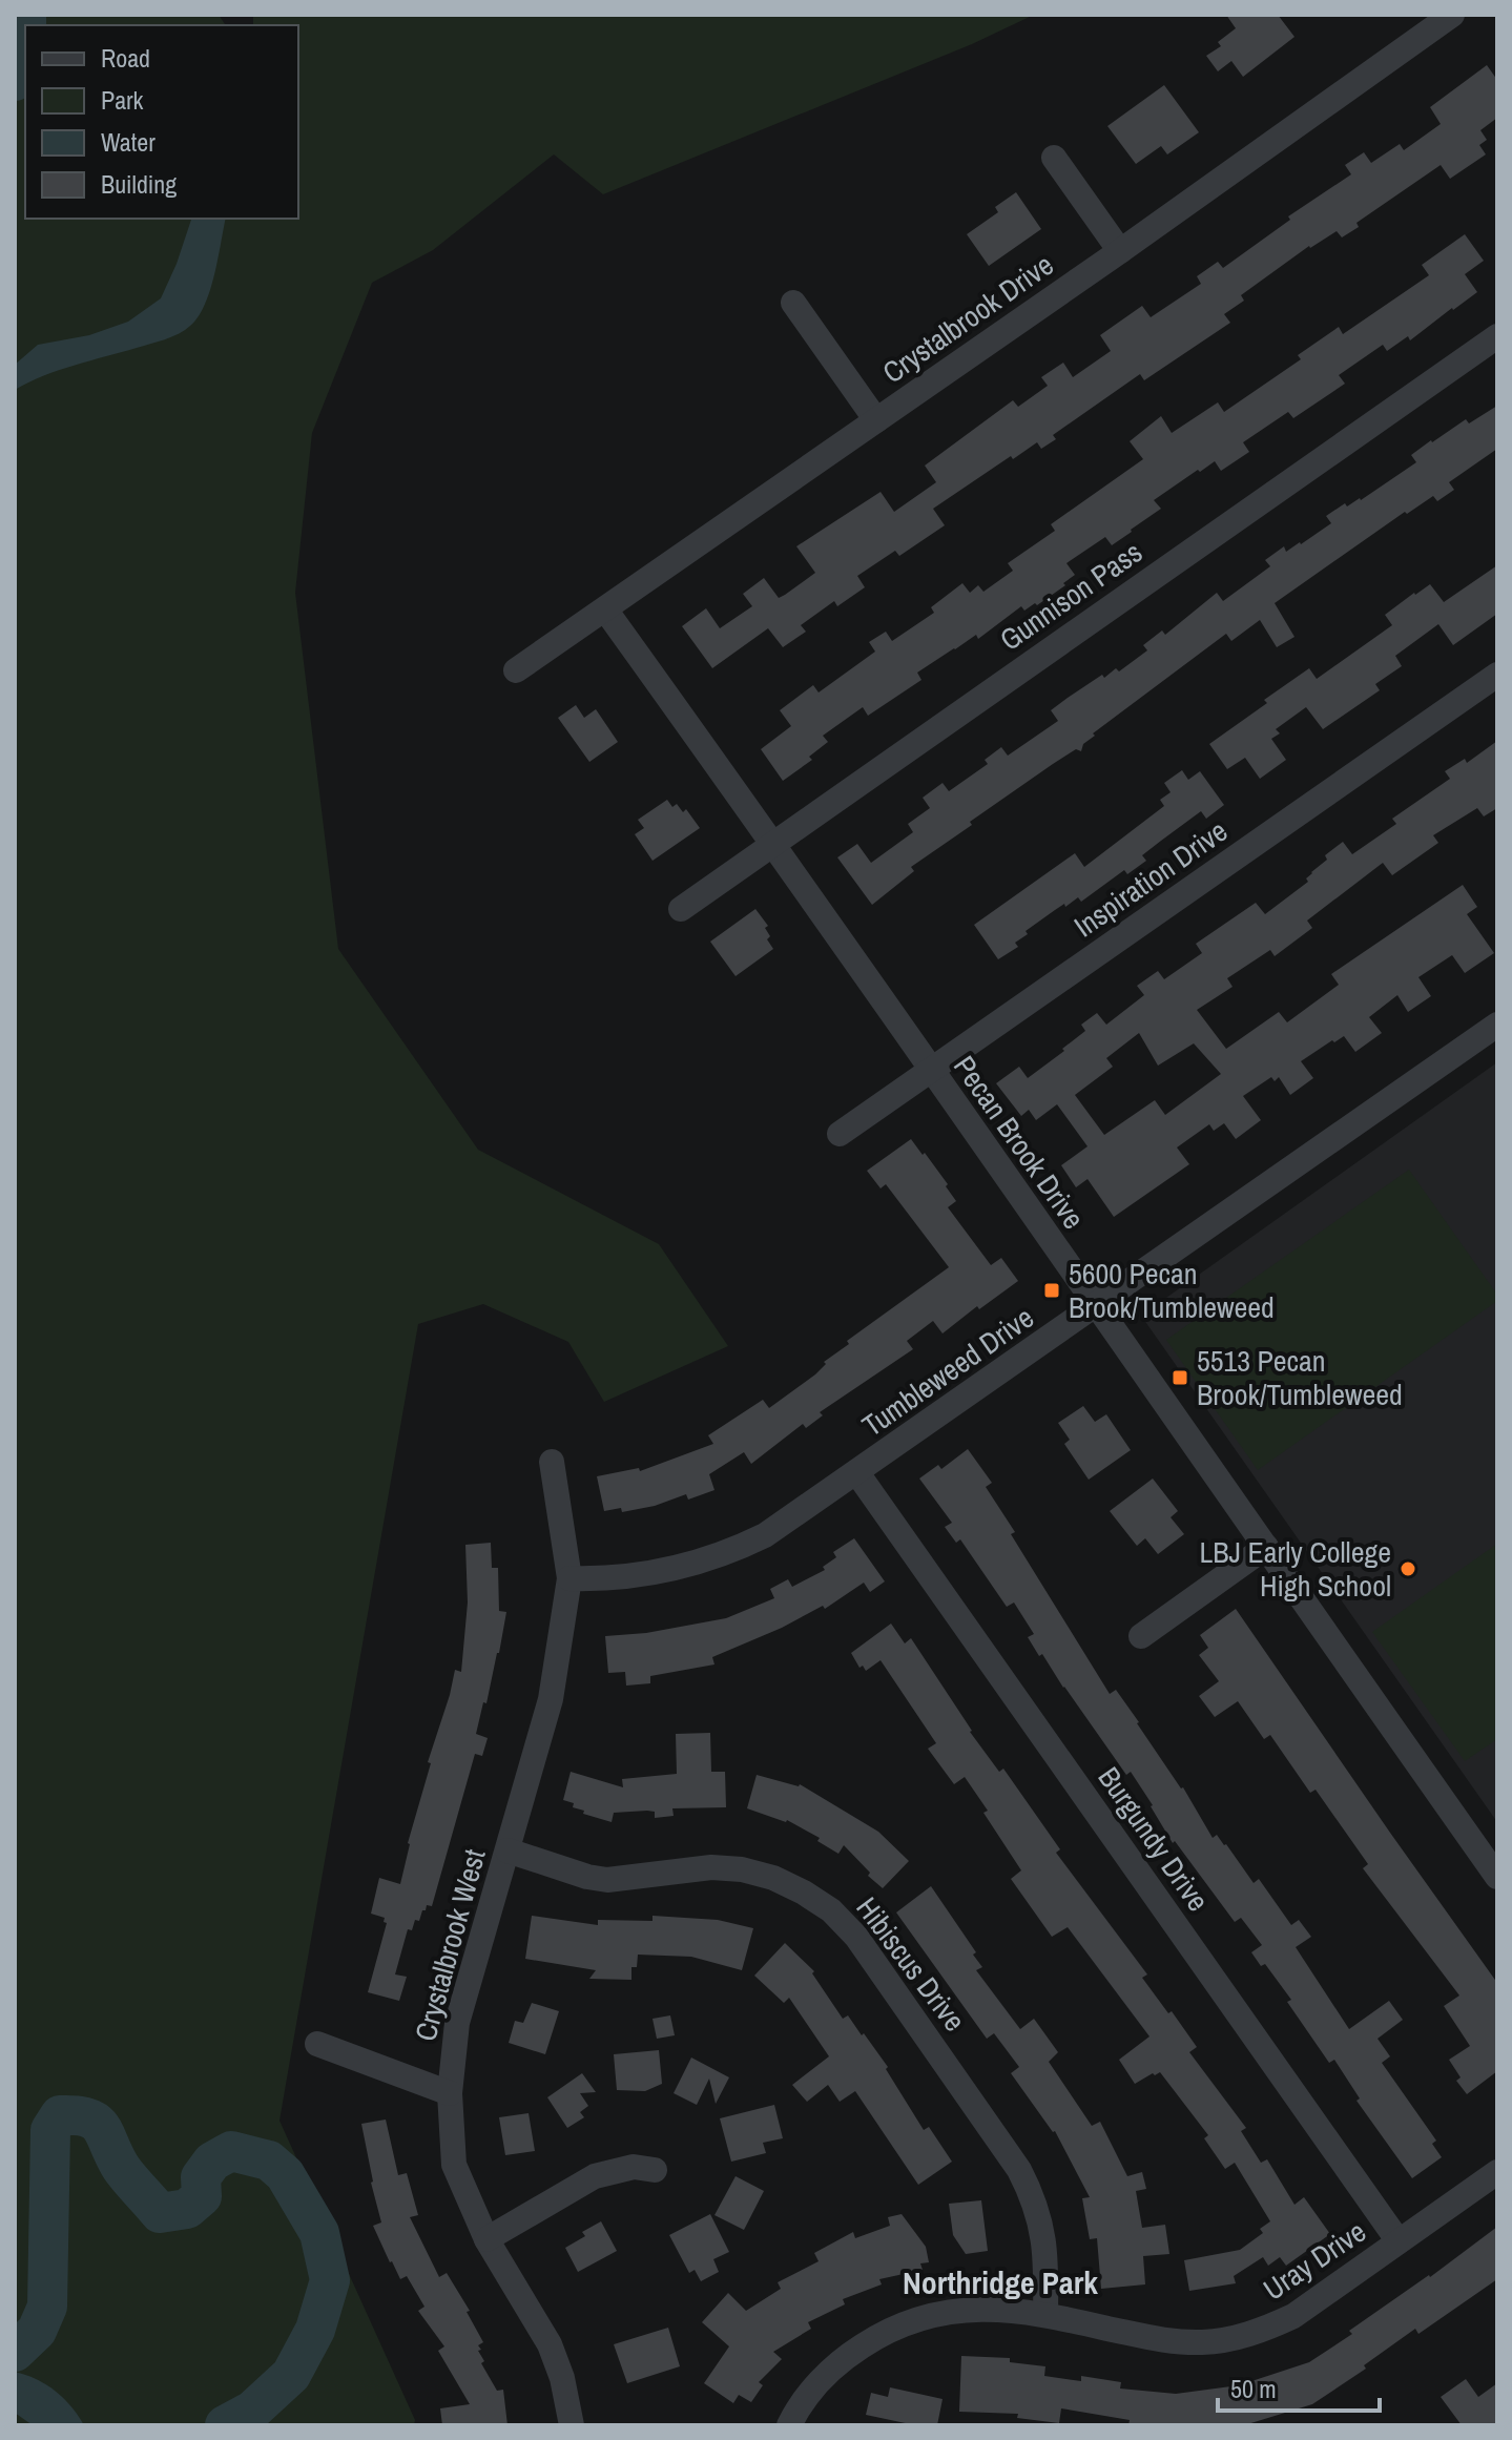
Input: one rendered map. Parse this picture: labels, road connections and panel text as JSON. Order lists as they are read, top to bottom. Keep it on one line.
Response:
{"streets":{"street":["Crystalbrook Drive","Gunnison Pass","Inspiration Drive","Pecan Brook Drive","Tumbleweed Drive","Burgundy Drive","Crystalbrook West","Hibiscus Drive","Uray Drive"]},"crossings":[["Crystalbrook Drive","Pecan Brook Drive"],["Gunnison Pass","Pecan Brook Drive"],["Inspiration Drive","Pecan Brook Drive"],["Pecan Brook Drive","Tumbleweed Drive"],["Tumbleweed Drive","Burgundy Drive"],["Tumbleweed Drive","Crystalbrook West"],["Burgundy Drive","Uray Drive"],["Crystalbrook West","Hibiscus Drive"],["Hibiscus Drive","Uray Drive"]],"districts":["Northridge Park"],"places":{"transit":["5600 Pecan Brook/Tumbleweed","5513 Pecan Brook/Tumbleweed"],"other":["LBJ Early College High School"]},"legend":["Road","Park","Water","Building"],"scale_bar":"50 m"}
